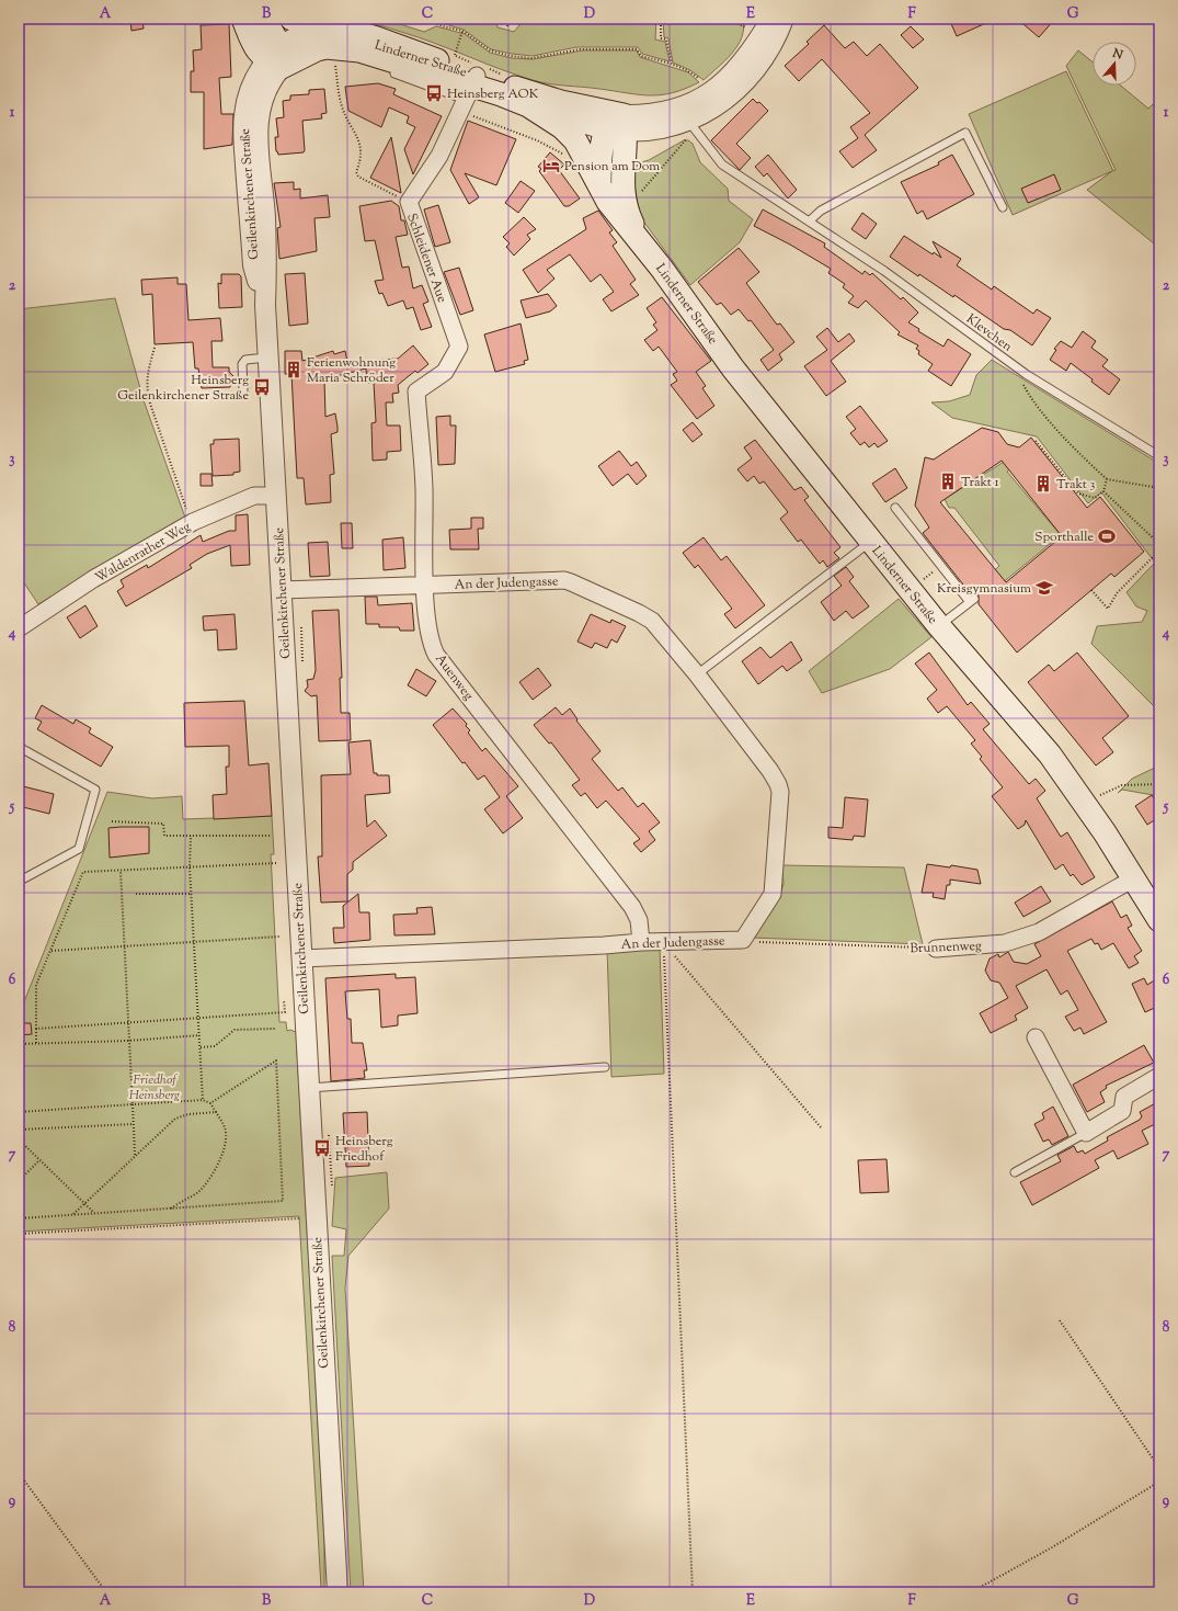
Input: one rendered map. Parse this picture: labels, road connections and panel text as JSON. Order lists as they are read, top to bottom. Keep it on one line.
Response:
{"streets":{"main road":["Linderner Straße"],"street":["Geilenkirchener Straße","Schleidener Aue","Waldenrather Weg","An der Judengasse","Auenweg","Brunnenweg"],"lane":["Klevchen"]},"crossings":[["Linderner Straße","Geilenkirchener Straße"],["Linderner Straße","Schleidener Aue"],["Linderner Straße","Brunnenweg"],["Geilenkirchener Straße","Waldenrather Weg"],["Geilenkirchener Straße","An der Judengasse"],["Schleidener Aue","Auenweg"],["An der Judengasse","Auenweg"],["An der Judengasse","Brunnenweg"]],"parks":["Friedhof Heinsberg"],"places":{"bus stop":["Heinsberg AOK","Heinsberg Geilenkirchener Straße","Heinsberg Friedhof"],"hotel":["Pension am Dom"],"building":["Ferienwohnung Maria Schröder","Trakt 1","Trakt 3"],"sports":["Sporthalle"],"school or university":["Kreisgymnasium"]},"north":"top","grid":{"columns":["A","B","C","D","E","F","G"],"rows":["1","2","3","4","5","6","7","8","9"]}}
